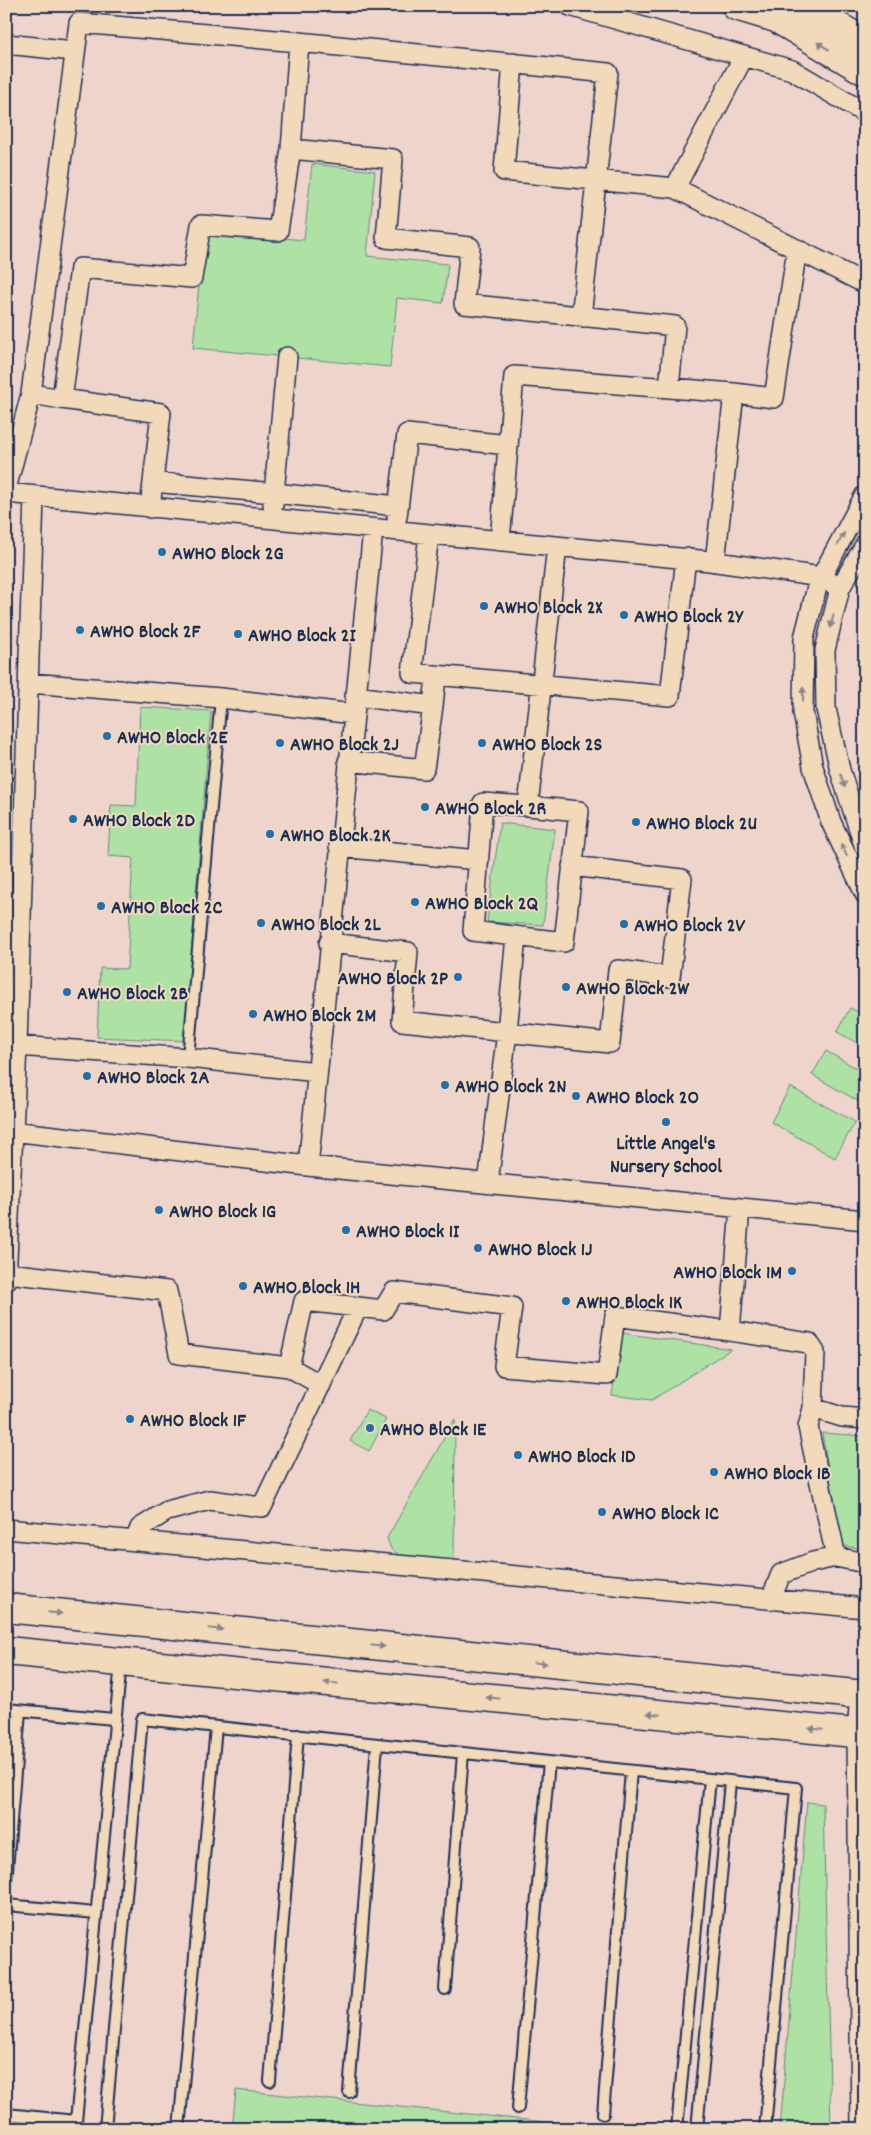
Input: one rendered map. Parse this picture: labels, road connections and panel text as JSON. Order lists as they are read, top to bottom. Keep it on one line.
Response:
{"places":["AWHO Block 2G","AWHO Block 2X","AWHO Block 2Y","AWHO Block 2F","AWHO Block 2I","AWHO Block 2E","AWHO Block 2J","AWHO Block 2S","AWHO Block 2R","AWHO Block 2D","AWHO Block 2U","AWHO Block 2K","AWHO Block 2Q","AWHO Block 2C","AWHO Block 2L","AWHO Block 2V","AWHO Block 2P","AWHO Block 2W","AWHO Block 2B","AWHO Block 2M","AWHO Block 2A","AWHO Block 2N","AWHO Block 2O","Little Angel's Nursery School","AWHO Block 1G","AWHO Block 1I","AWHO Block 1J","AWHO Block 1M","AWHO Block 1H","AWHO Block 1K","AWHO Block 1F","AWHO Block 1E","AWHO Block 1D","AWHO Block 1B","AWHO Block 1C"]}
